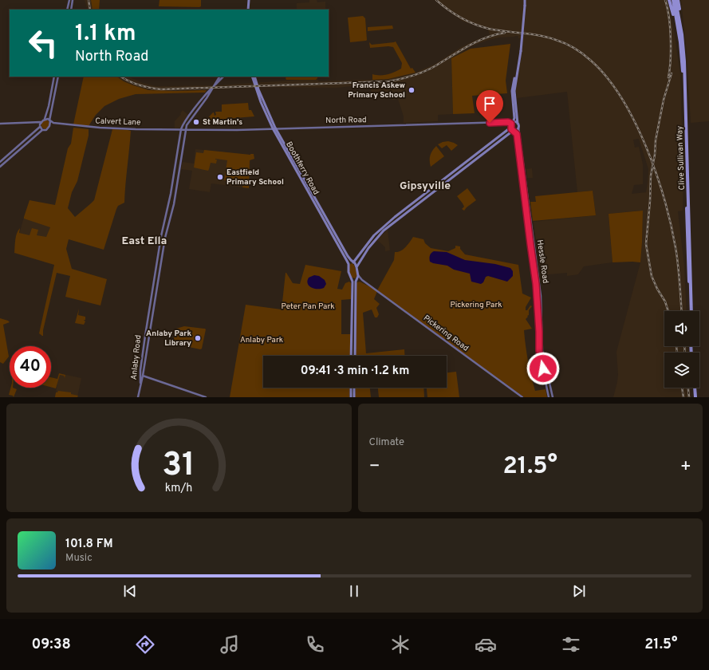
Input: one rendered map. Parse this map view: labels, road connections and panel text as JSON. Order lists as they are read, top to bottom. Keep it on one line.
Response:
{"streets":{"highway":["Clive Sullivan Way"],"main road":["Boothferry Road"],"street":["North Road","Calvert Lane","Hessle Road","Pickering Road","Anlaby Road"]},"crossings":[["North Road","Calvert Lane"],["North Road","Boothferry Road"],["North Road","Hessle Road"],["North Road","Anlaby Road"],["Calvert Lane","Anlaby Road"],["Boothferry Road","Pickering Road"]],"districts":["Gipsyville","East Ella"],"parks":["Pickering Park","Peter Pan Park","Anlaby Park"],"places":["Francis Askew Primary School","St Martin's","Eastfield Primary School","Anlaby Park Library"],"page":{"turn":["1.1 km","North Road"],"limit":"40","trip":"09:41 · 3 min · 1.2 km","tile":"Climate","heat":["−","21.5°","+"],"song":["101.8 FM","Music"],"tabs":["09:38","21.5°"],"gauge":["31","km/h"]}}
